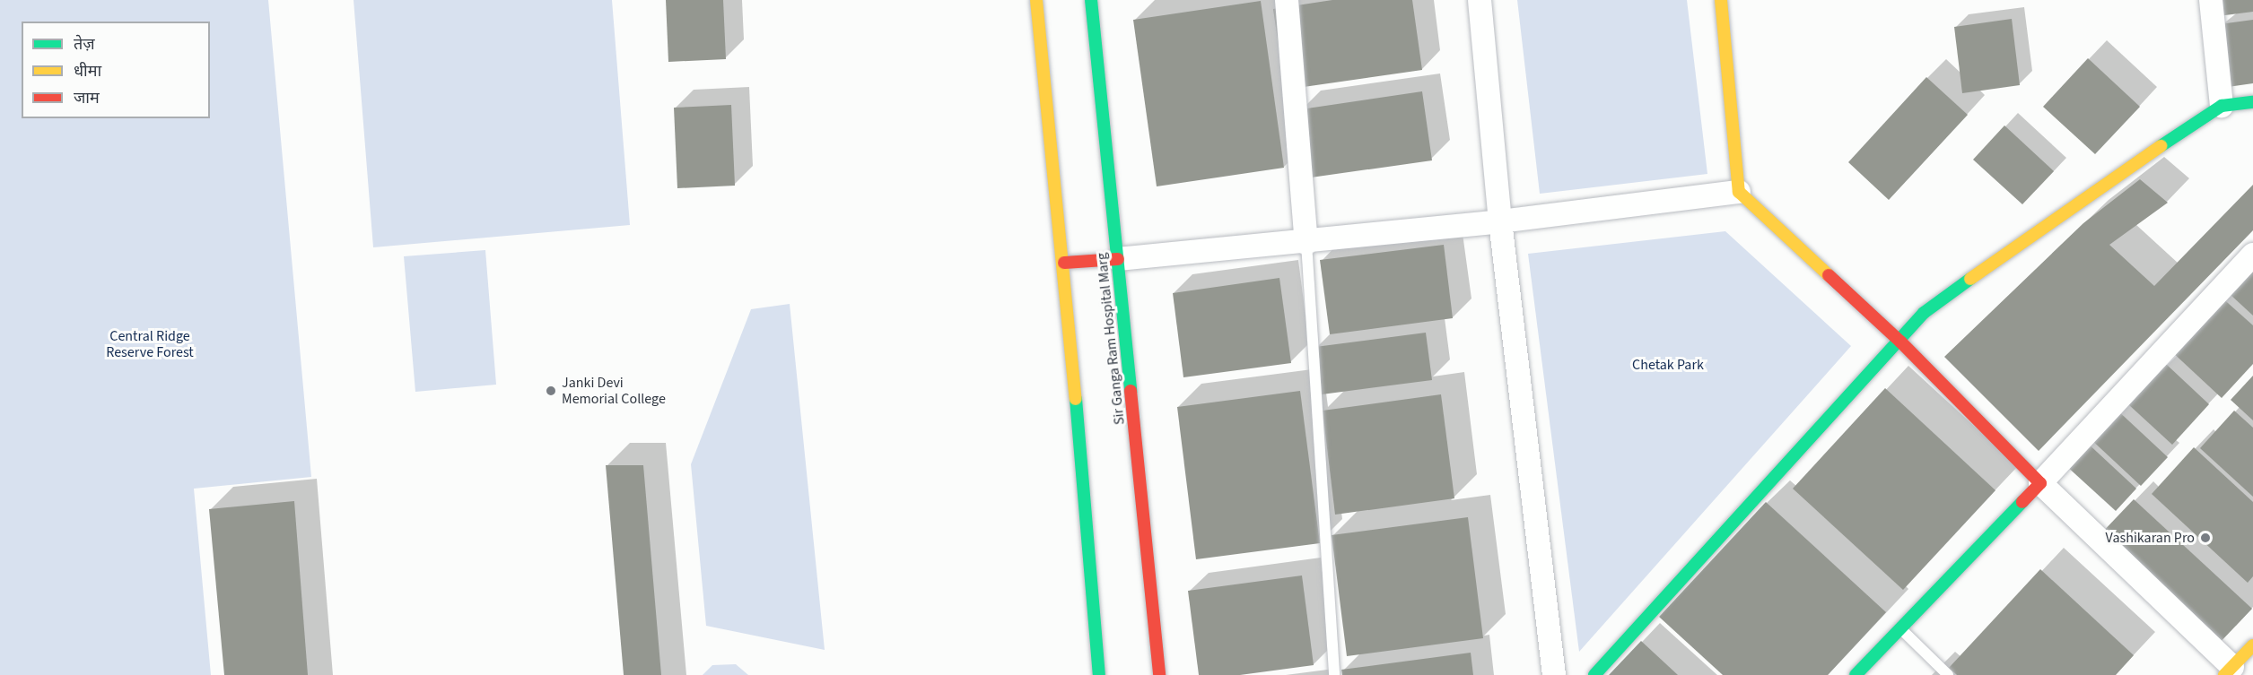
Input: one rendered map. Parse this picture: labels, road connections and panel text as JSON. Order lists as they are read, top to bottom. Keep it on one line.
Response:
{"streets":{"street":["Sir Ganga Ram Hospital Marg"]},"parks":["Central Ridge Reserve Forest","Chetak Park"],"places":["Janki Devi Memorial College","Vashikaran Pro"],"legend":["तेज़","धीमा","जाम"]}
